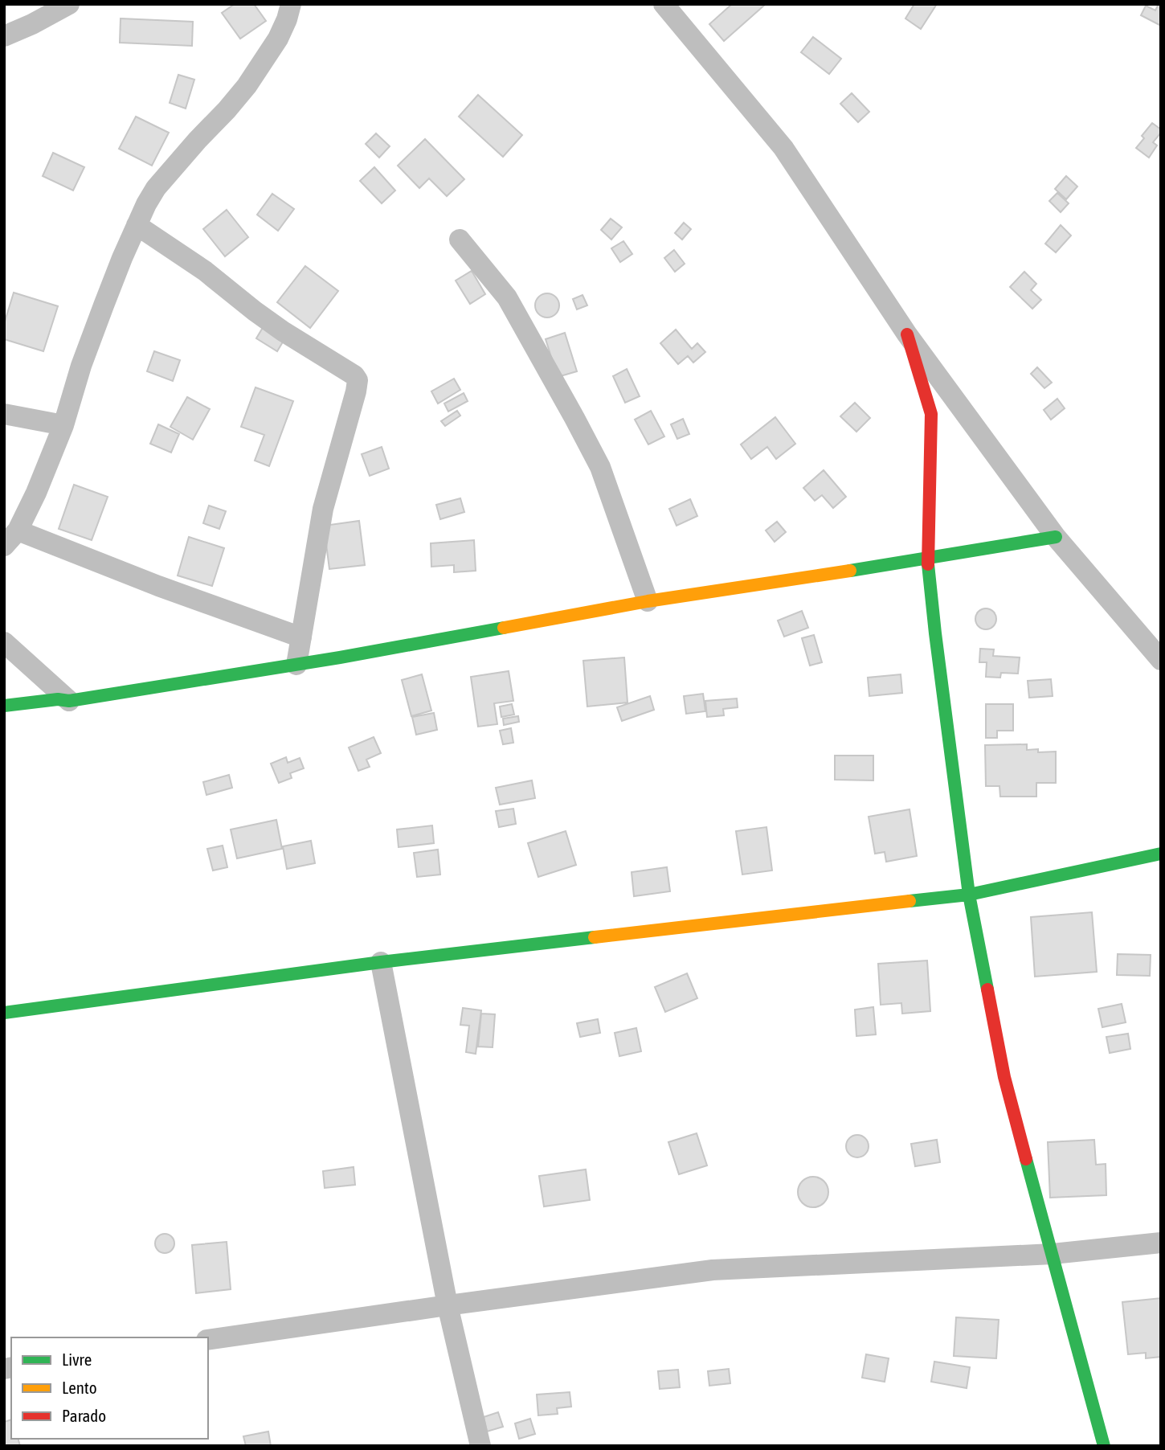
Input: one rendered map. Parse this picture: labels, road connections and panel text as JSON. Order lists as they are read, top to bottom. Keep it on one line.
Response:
{"legend":["Livre","Lento","Parado"]}
